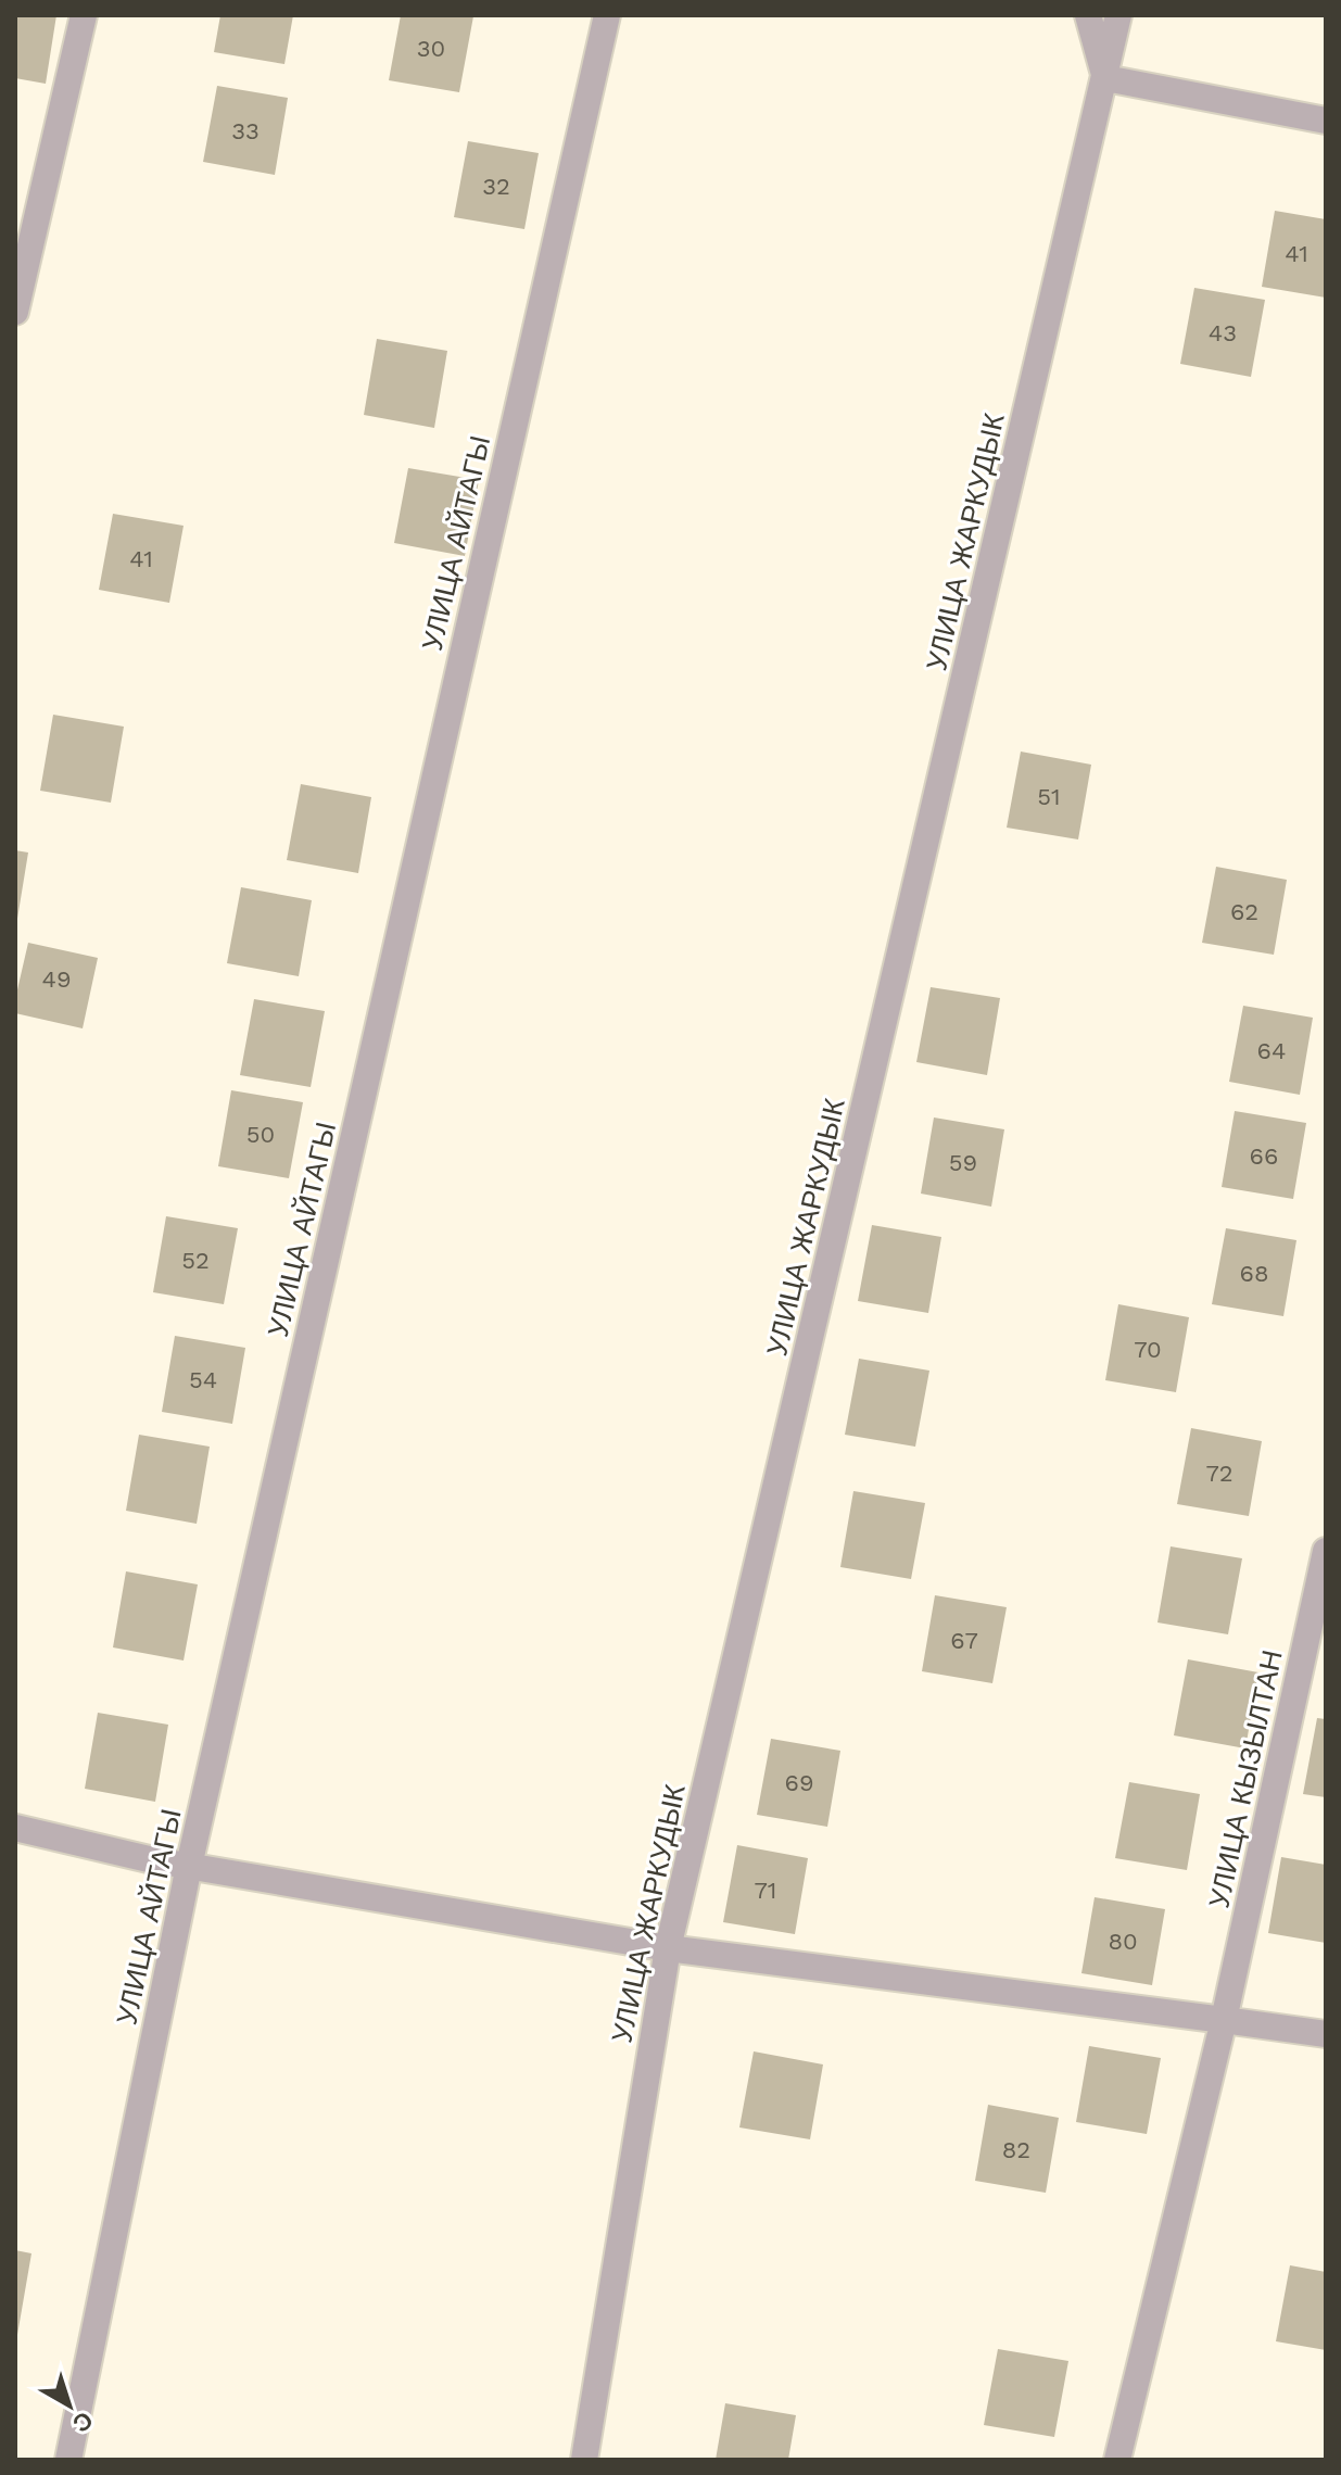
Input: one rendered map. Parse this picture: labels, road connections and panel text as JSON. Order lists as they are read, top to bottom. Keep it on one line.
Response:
{"streets":{"street":["УЛИЦА ЖАРКУДЫК","УЛИЦА АЙТАГЫ","УЛИЦА КЫЗЫЛТАН"]},"house_numbers":["30","33","32","41","43","41","51","62","49","64","50","66","59","52","68","70","54","72","67","69","71","80","82"],"north":"bottom right"}
